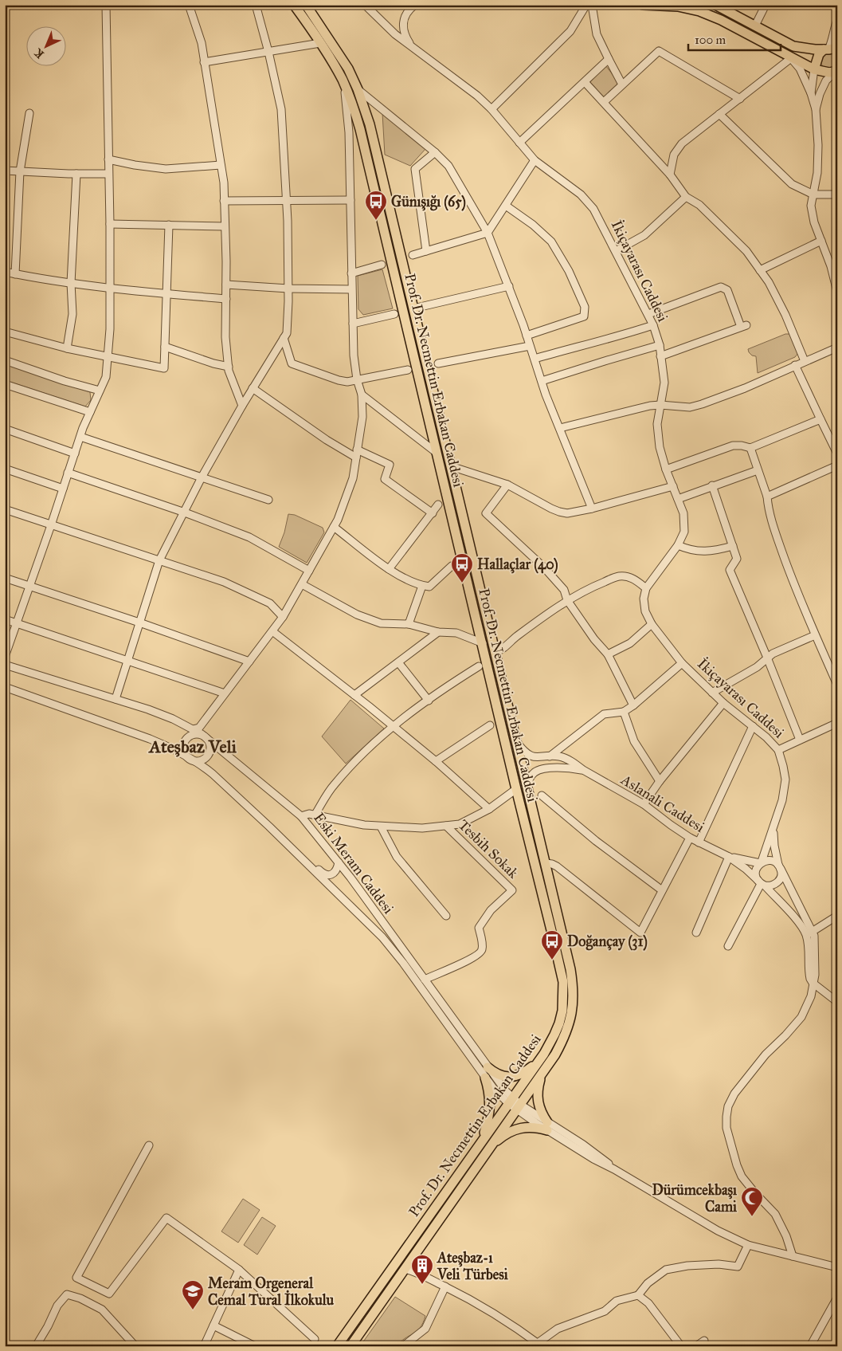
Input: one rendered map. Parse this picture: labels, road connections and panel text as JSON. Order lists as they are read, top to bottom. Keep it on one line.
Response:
{"streets":{"main road":["Prof. Dr. Necmettin Erbakan Caddesi"],"street":["İkiçayarası Caddesi","Aslanali Caddesi","Tesbih Sokak","Eski Meram Caddesi"]},"crossings":[["İkiçayarası Caddesi","Aslanali Caddesi"],["Prof. Dr. Necmettin Erbakan Caddesi","Aslanali Caddesi"],["Prof. Dr. Necmettin Erbakan Caddesi","Eski Meram Caddesi"],["Tesbih Sokak","Eski Meram Caddesi"]],"districts":["Ateşbaz Veli"],"places":{"bus stop":["Günışığı (65)","Hallaçlar (40)","Doğançay (31)"],"mosque":["Dürümcekbaşı Cami"],"building":["Ateşbaz-ı Veli Türbesi"],"school or university":["Meram Orgeneral Cemal Tural İlkokulu"]},"scale_bar":"100 m","north":"bottom left"}
